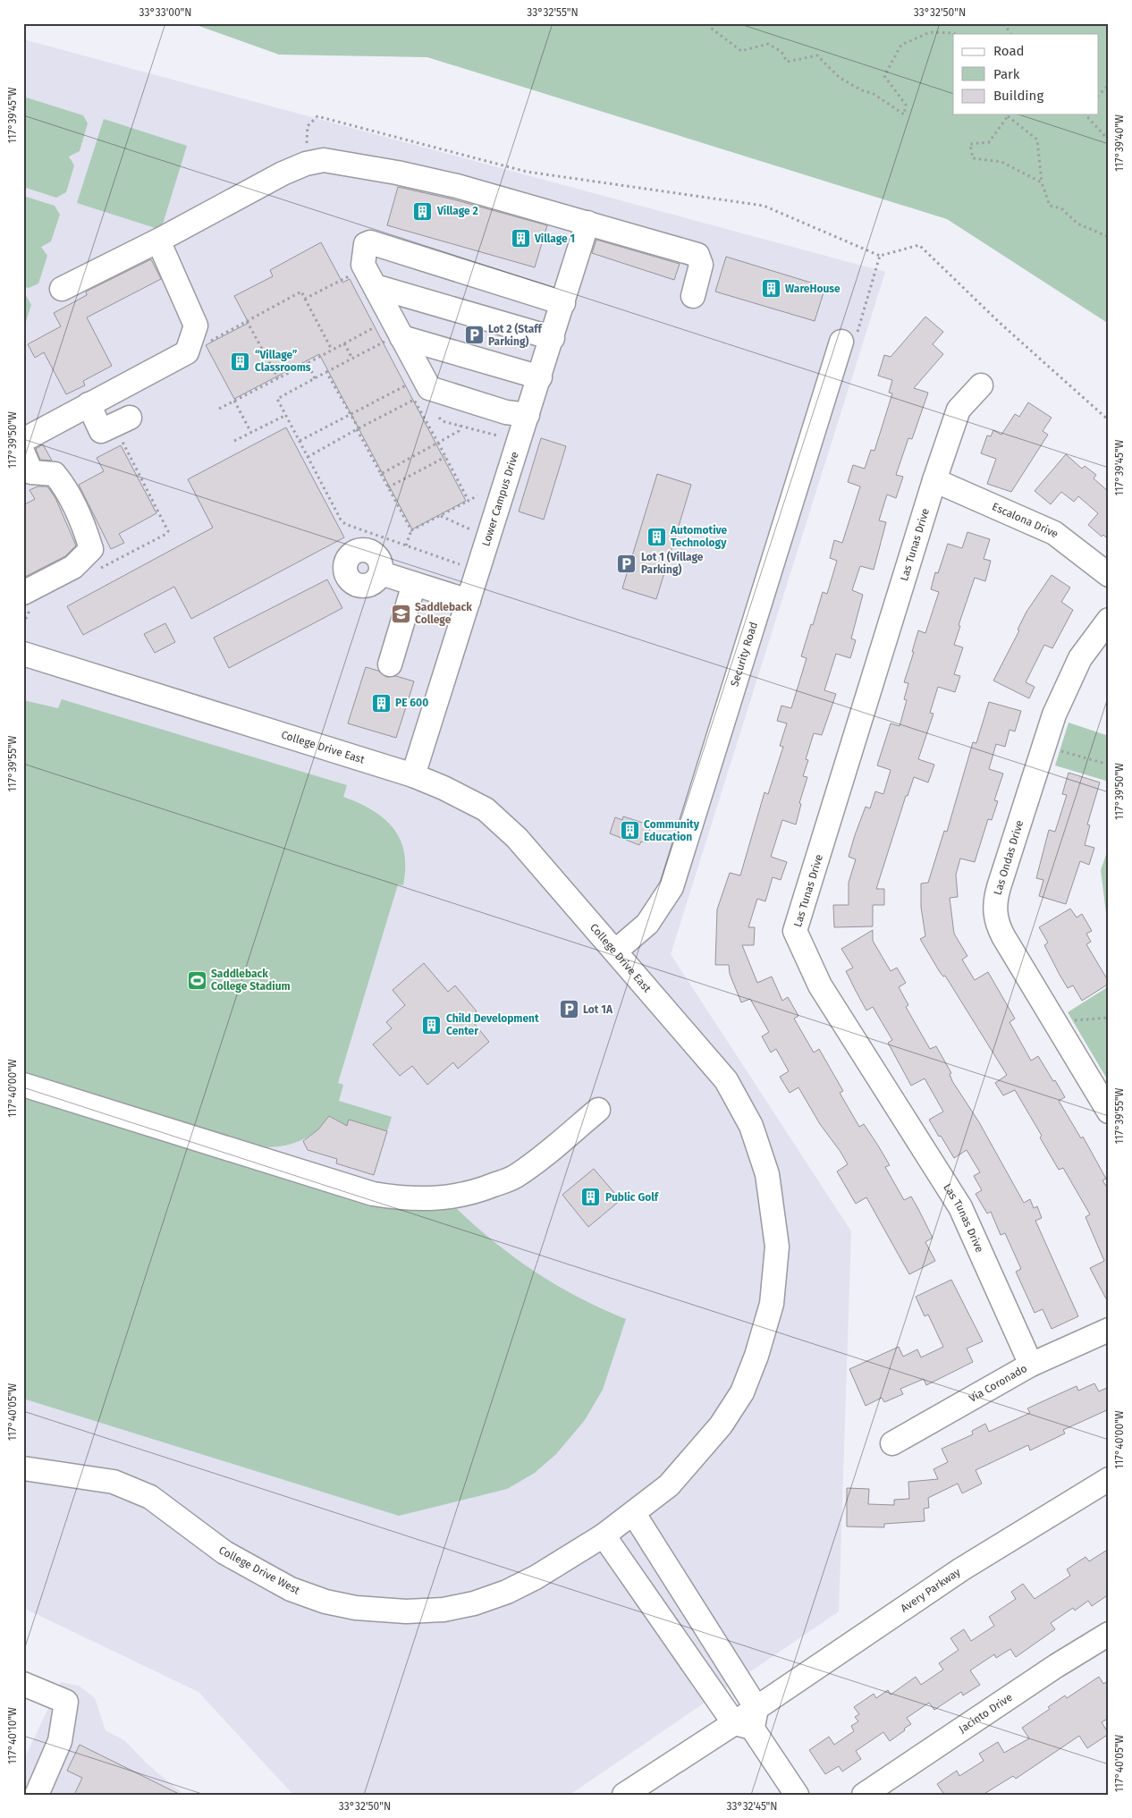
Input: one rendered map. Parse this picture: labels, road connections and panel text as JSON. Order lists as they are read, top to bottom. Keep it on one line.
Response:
{"streets":{"street":["Lower Campus Drive","Escalona Drive","Las Tunas Drive","Security Road","College Drive East","Las Ondas Drive","Via Coronado","College Drive West","Avery Parkway","Jacinto Drive"]},"crossings":[["Lower Campus Drive","College Drive East"],["Escalona Drive","Las Tunas Drive"],["Las Tunas Drive","Via Coronado"],["Security Road","College Drive East"],["College Drive East","College Drive West"]],"places":{"building":["Village 2","Village 1","WareHouse","“Village” Classrooms","Automotive Technology","PE 600","Community Education","Child Development Center","Public Golf"],"parking":["Lot 2 (Staff Parking)","Lot 1 (Village Parking)","Lot 1A"],"school or university":["Saddleback College"],"sports":["Saddleback College Stadium"]},"legend":["Road","Park","Building"],"coordinates":["33°33'00\"N","33°32'55\"N","33°32'50\"N","117°39'45\"W","117°39'40\"W","117°39'50\"W","117°39'55\"W","117°40'00\"W","117°40'05\"W","117°40'10\"W","33°32'45\"N"]}
